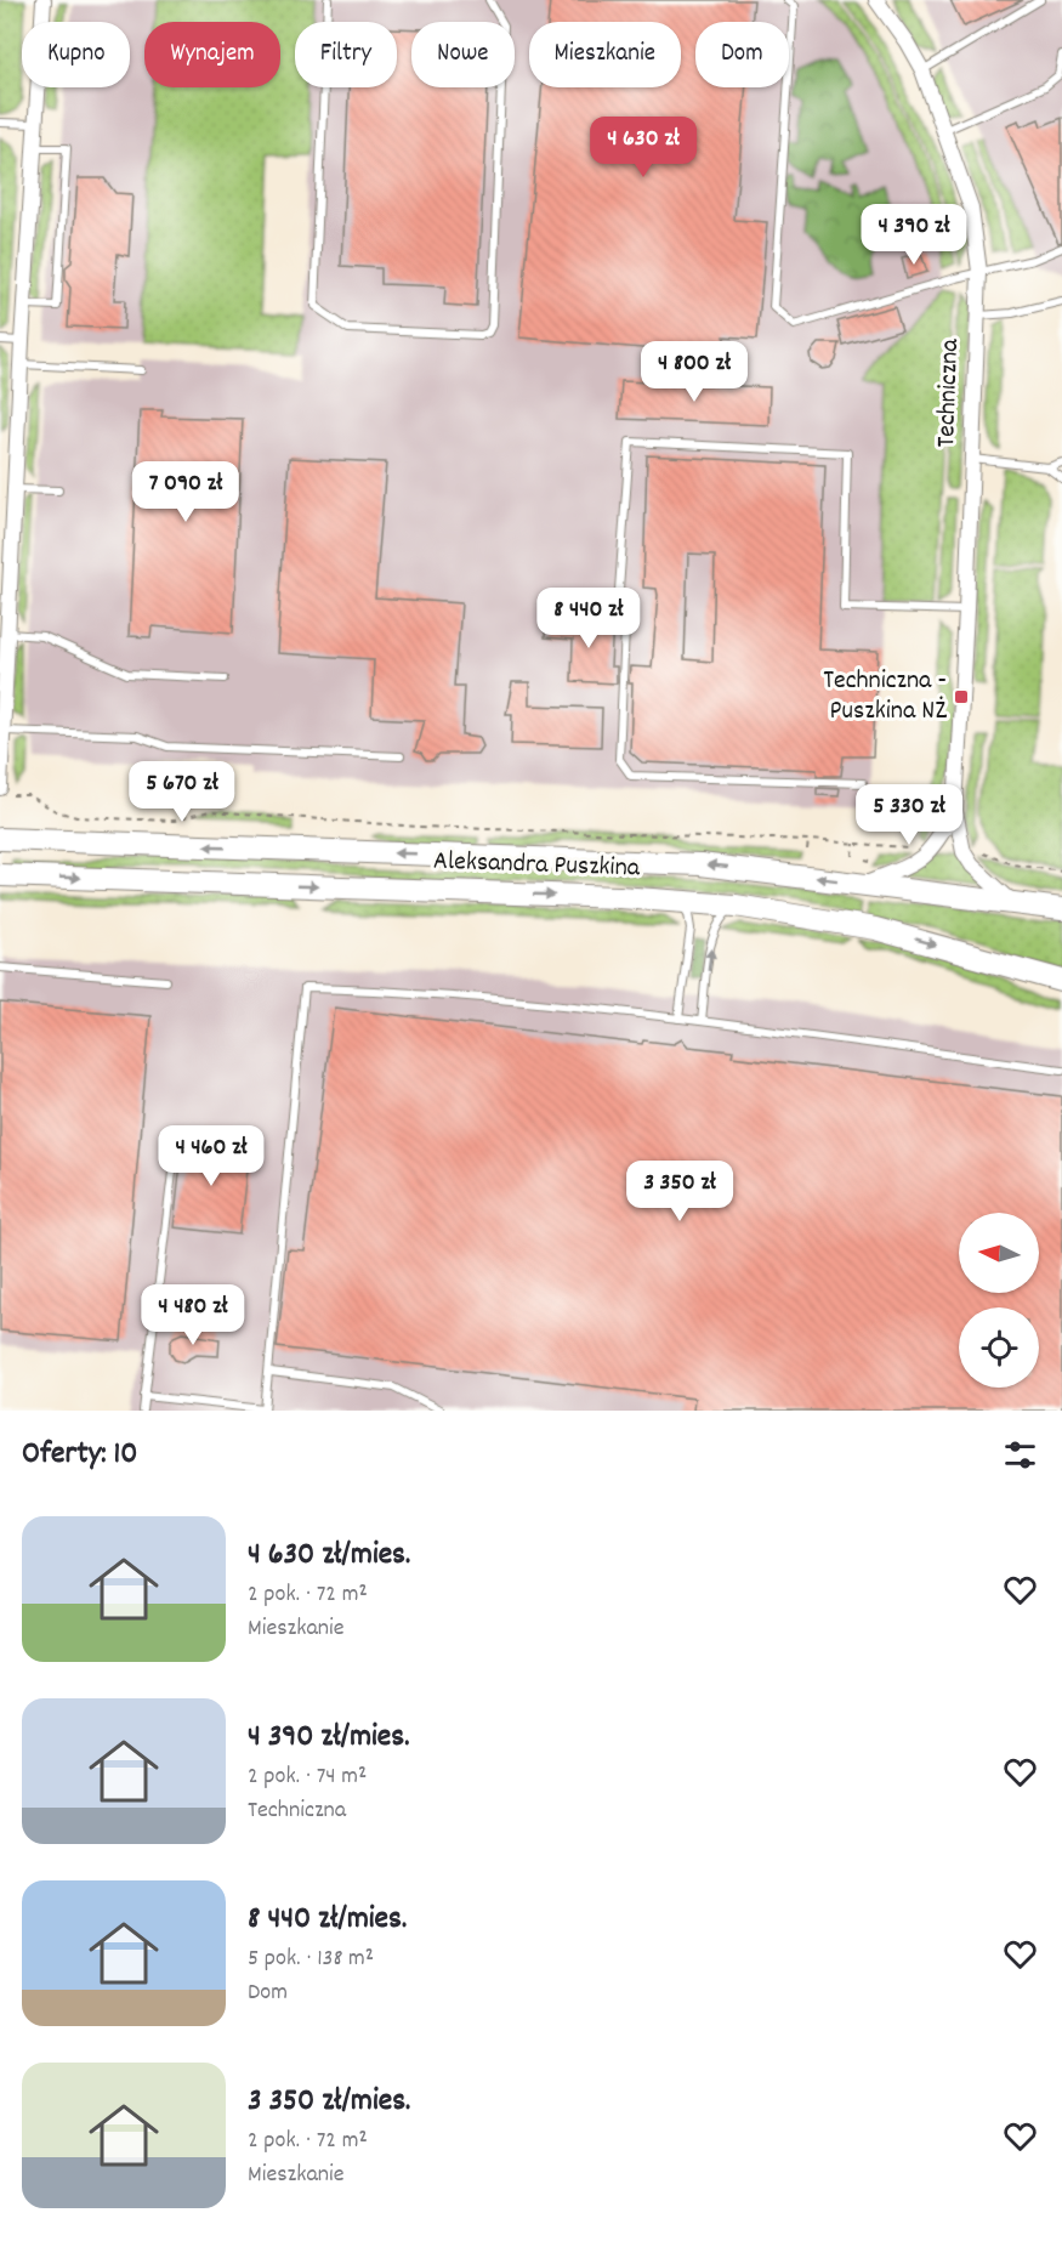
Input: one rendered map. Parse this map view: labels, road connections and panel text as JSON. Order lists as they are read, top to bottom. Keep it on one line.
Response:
{"streets":{"main road":["Aleksandra Puszkina"],"street":["Techniczna"]},"crossings":[["Techniczna","Aleksandra Puszkina"]],"places":{"transit":["Techniczna - Puszkina NŻ"]},"north":"left","page":{"chip":["Kupno","Wynajem","Filtry","Nowe","Mieszkanie","Dom"],"price":["4 630 zł","4 390 zł","4 800 zł","7 090 zł","8 440 zł","5 670 zł","5 330 zł","4 460 zł","3 350 zł","4 480 zł"],"heading":"Oferty: 10","list":[{"name":"4 630 zł/mies.","note":"2 pok. · 72 m² · Mieszkanie"},{"name":"4 390 zł/mies.","note":"2 pok. · 74 m² · Techniczna"},{"name":"8 440 zł/mies.","note":"5 pok. · 138 m² · Dom"},{"name":"3 350 zł/mies.","note":"2 pok. · 72 m² · Mieszkanie"}]}}
